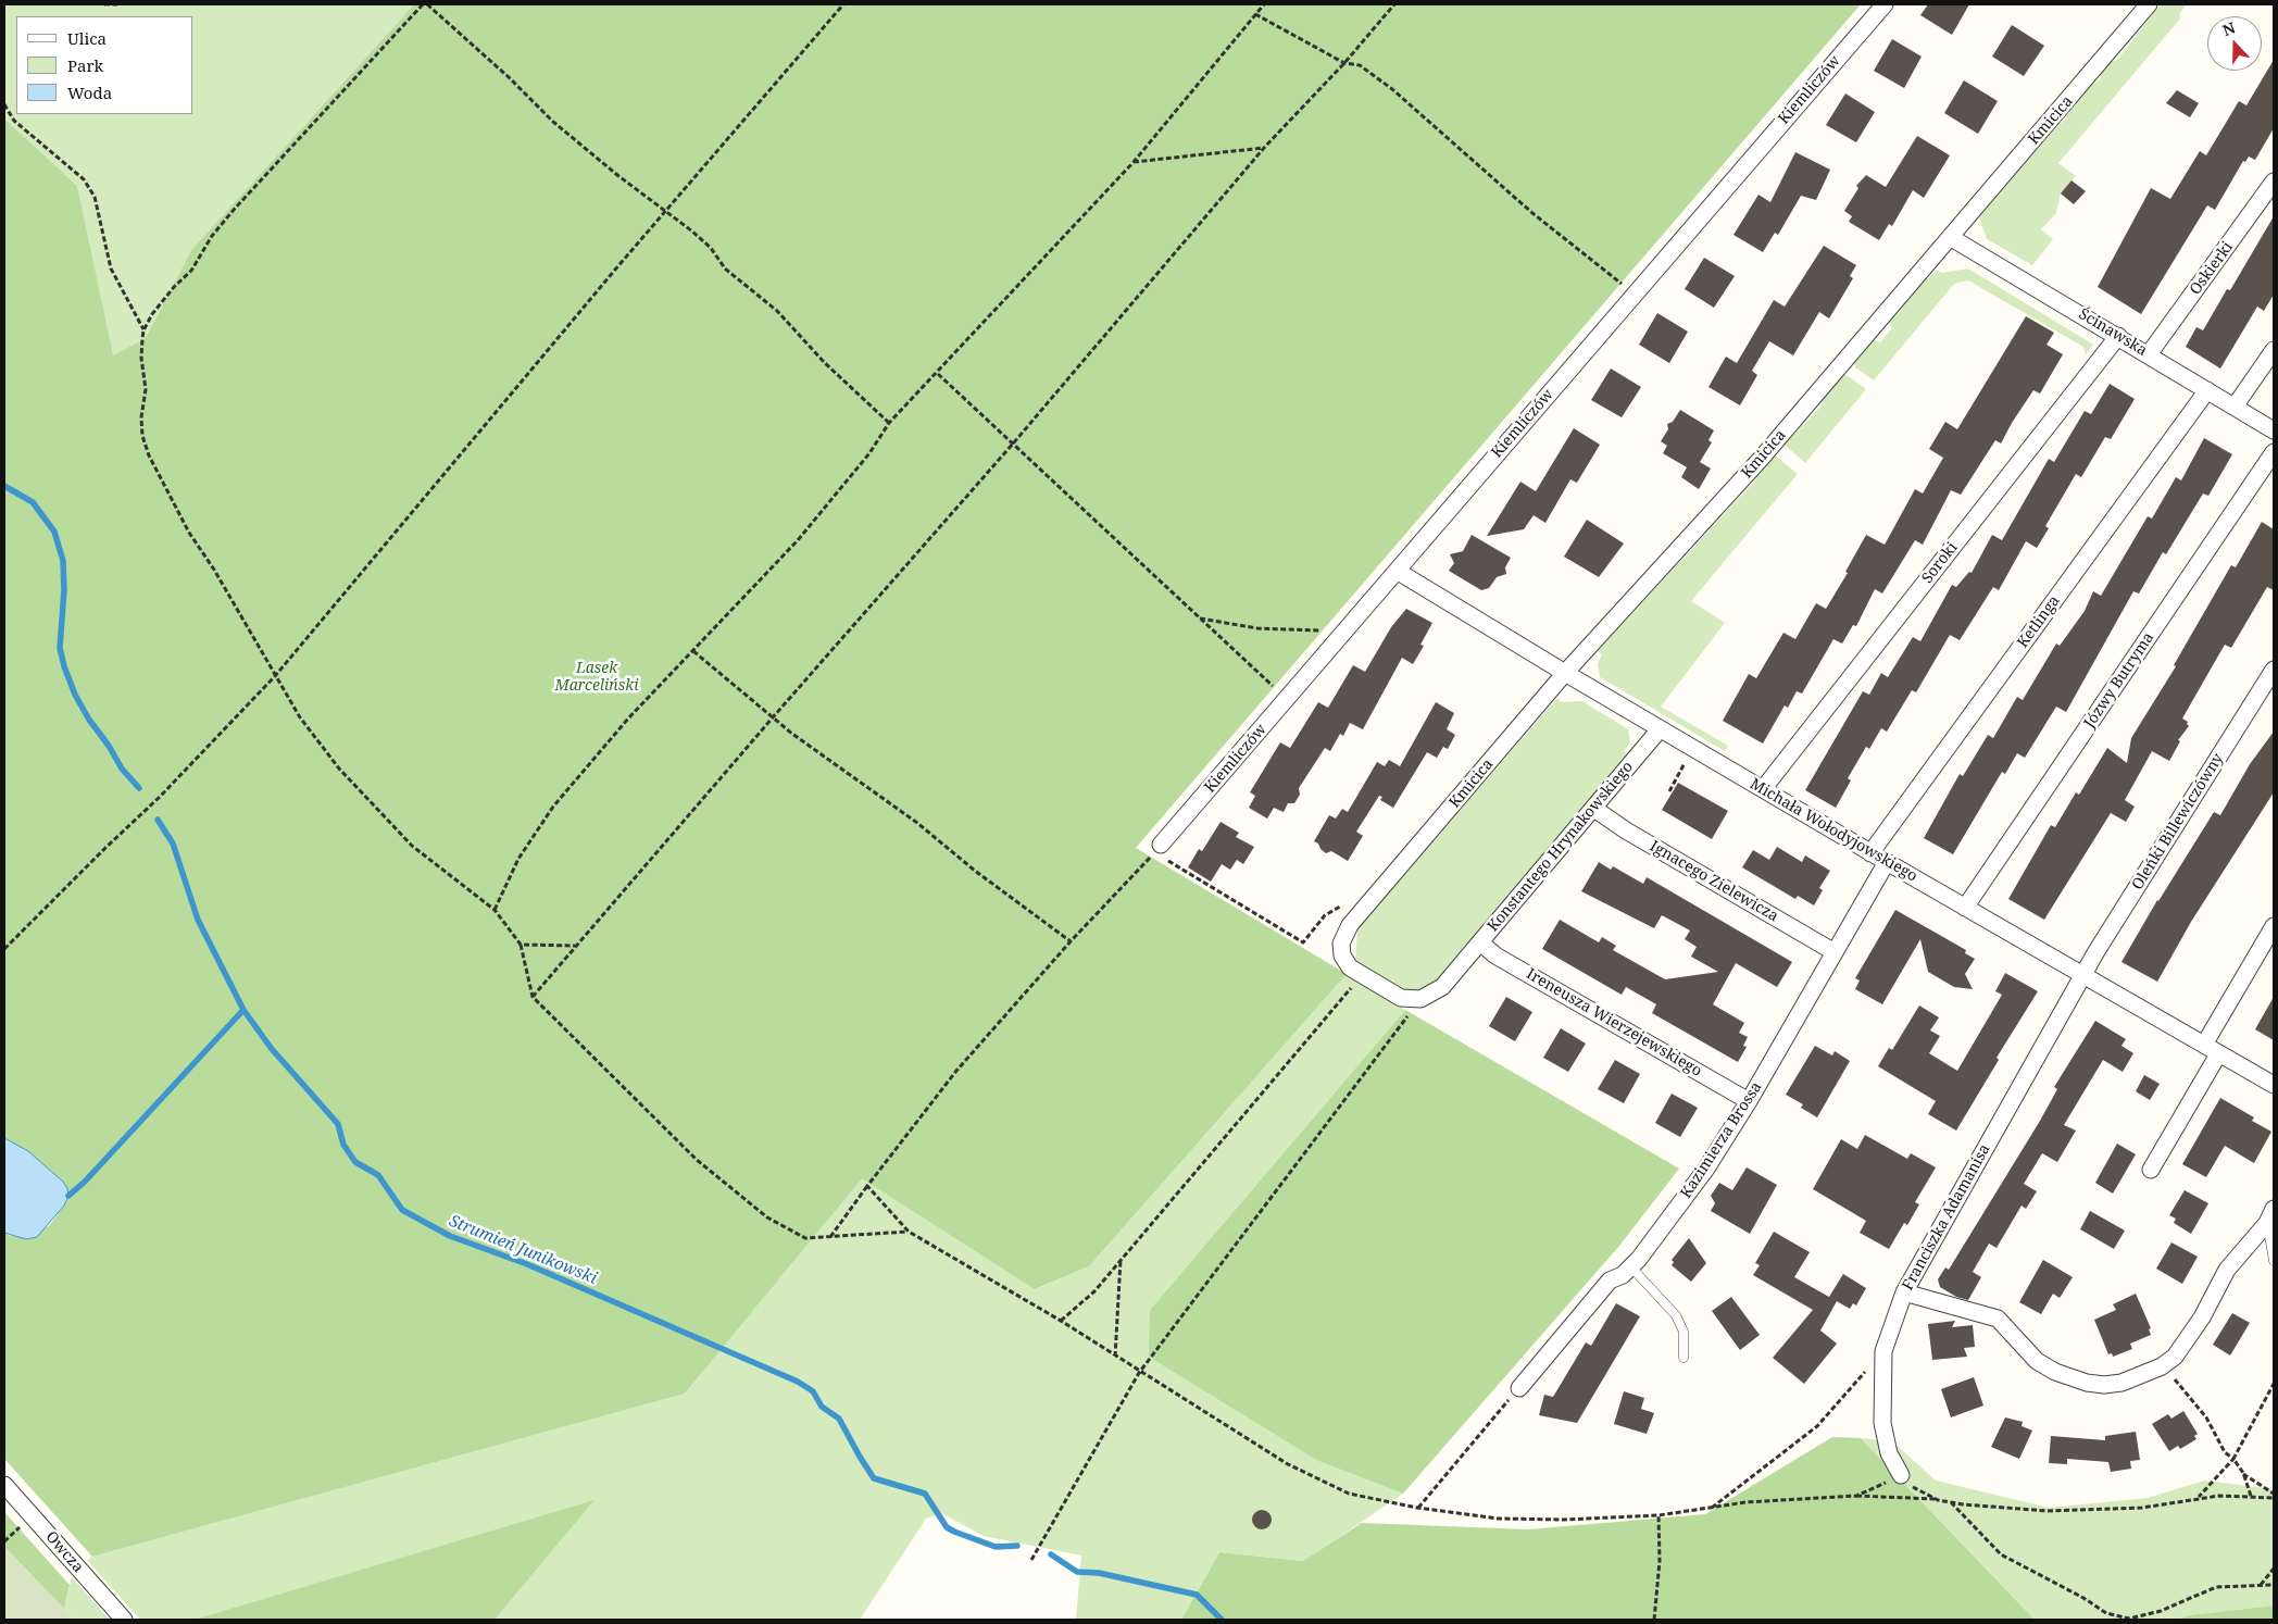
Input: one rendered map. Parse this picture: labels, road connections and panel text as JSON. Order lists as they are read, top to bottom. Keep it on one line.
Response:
{"streets":{"street":["Kiemliczów","Kmicica","Oskierki","Ścinawska","Soroki","Ketlinga","Józwy Butryma","Oleńki Billewiczówny","Michała Wołodyjowskiego","Konstantego Hrynakowskiego","Ignacego Zielewicza","Ireneusza Wierzejewskiego","Kazimierza Brossa","Franciszka Adamanisa","Owcza"]},"crossings":[["Kiemliczów","Michała Wołodyjowskiego"],["Kmicica","Ścinawska"],["Kmicica","Michała Wołodyjowskiego"],["Kmicica","Konstantego Hrynakowskiego"],["Oskierki","Ścinawska"],["Ścinawska","Soroki"],["Ścinawska","Ketlinga"],["Soroki","Michała Wołodyjowskiego"],["Ketlinga","Michała Wołodyjowskiego"],["Józwy Butryma","Michała Wołodyjowskiego"],["Oleńki Billewiczówny","Michała Wołodyjowskiego"],["Oleńki Billewiczówny","Franciszka Adamanisa"],["Michała Wołodyjowskiego","Konstantego Hrynakowskiego"],["Michała Wołodyjowskiego","Kazimierza Brossa"],["Michała Wołodyjowskiego","Franciszka Adamanisa"],["Konstantego Hrynakowskiego","Ignacego Zielewicza"],["Konstantego Hrynakowskiego","Ireneusza Wierzejewskiego"],["Ignacego Zielewicza","Kazimierza Brossa"],["Ireneusza Wierzejewskiego","Kazimierza Brossa"]],"water":["Strumień Junikowski"],"parks":["Lasek Marceliński"],"legend":["Ulica","Park","Woda"],"north":"top"}
